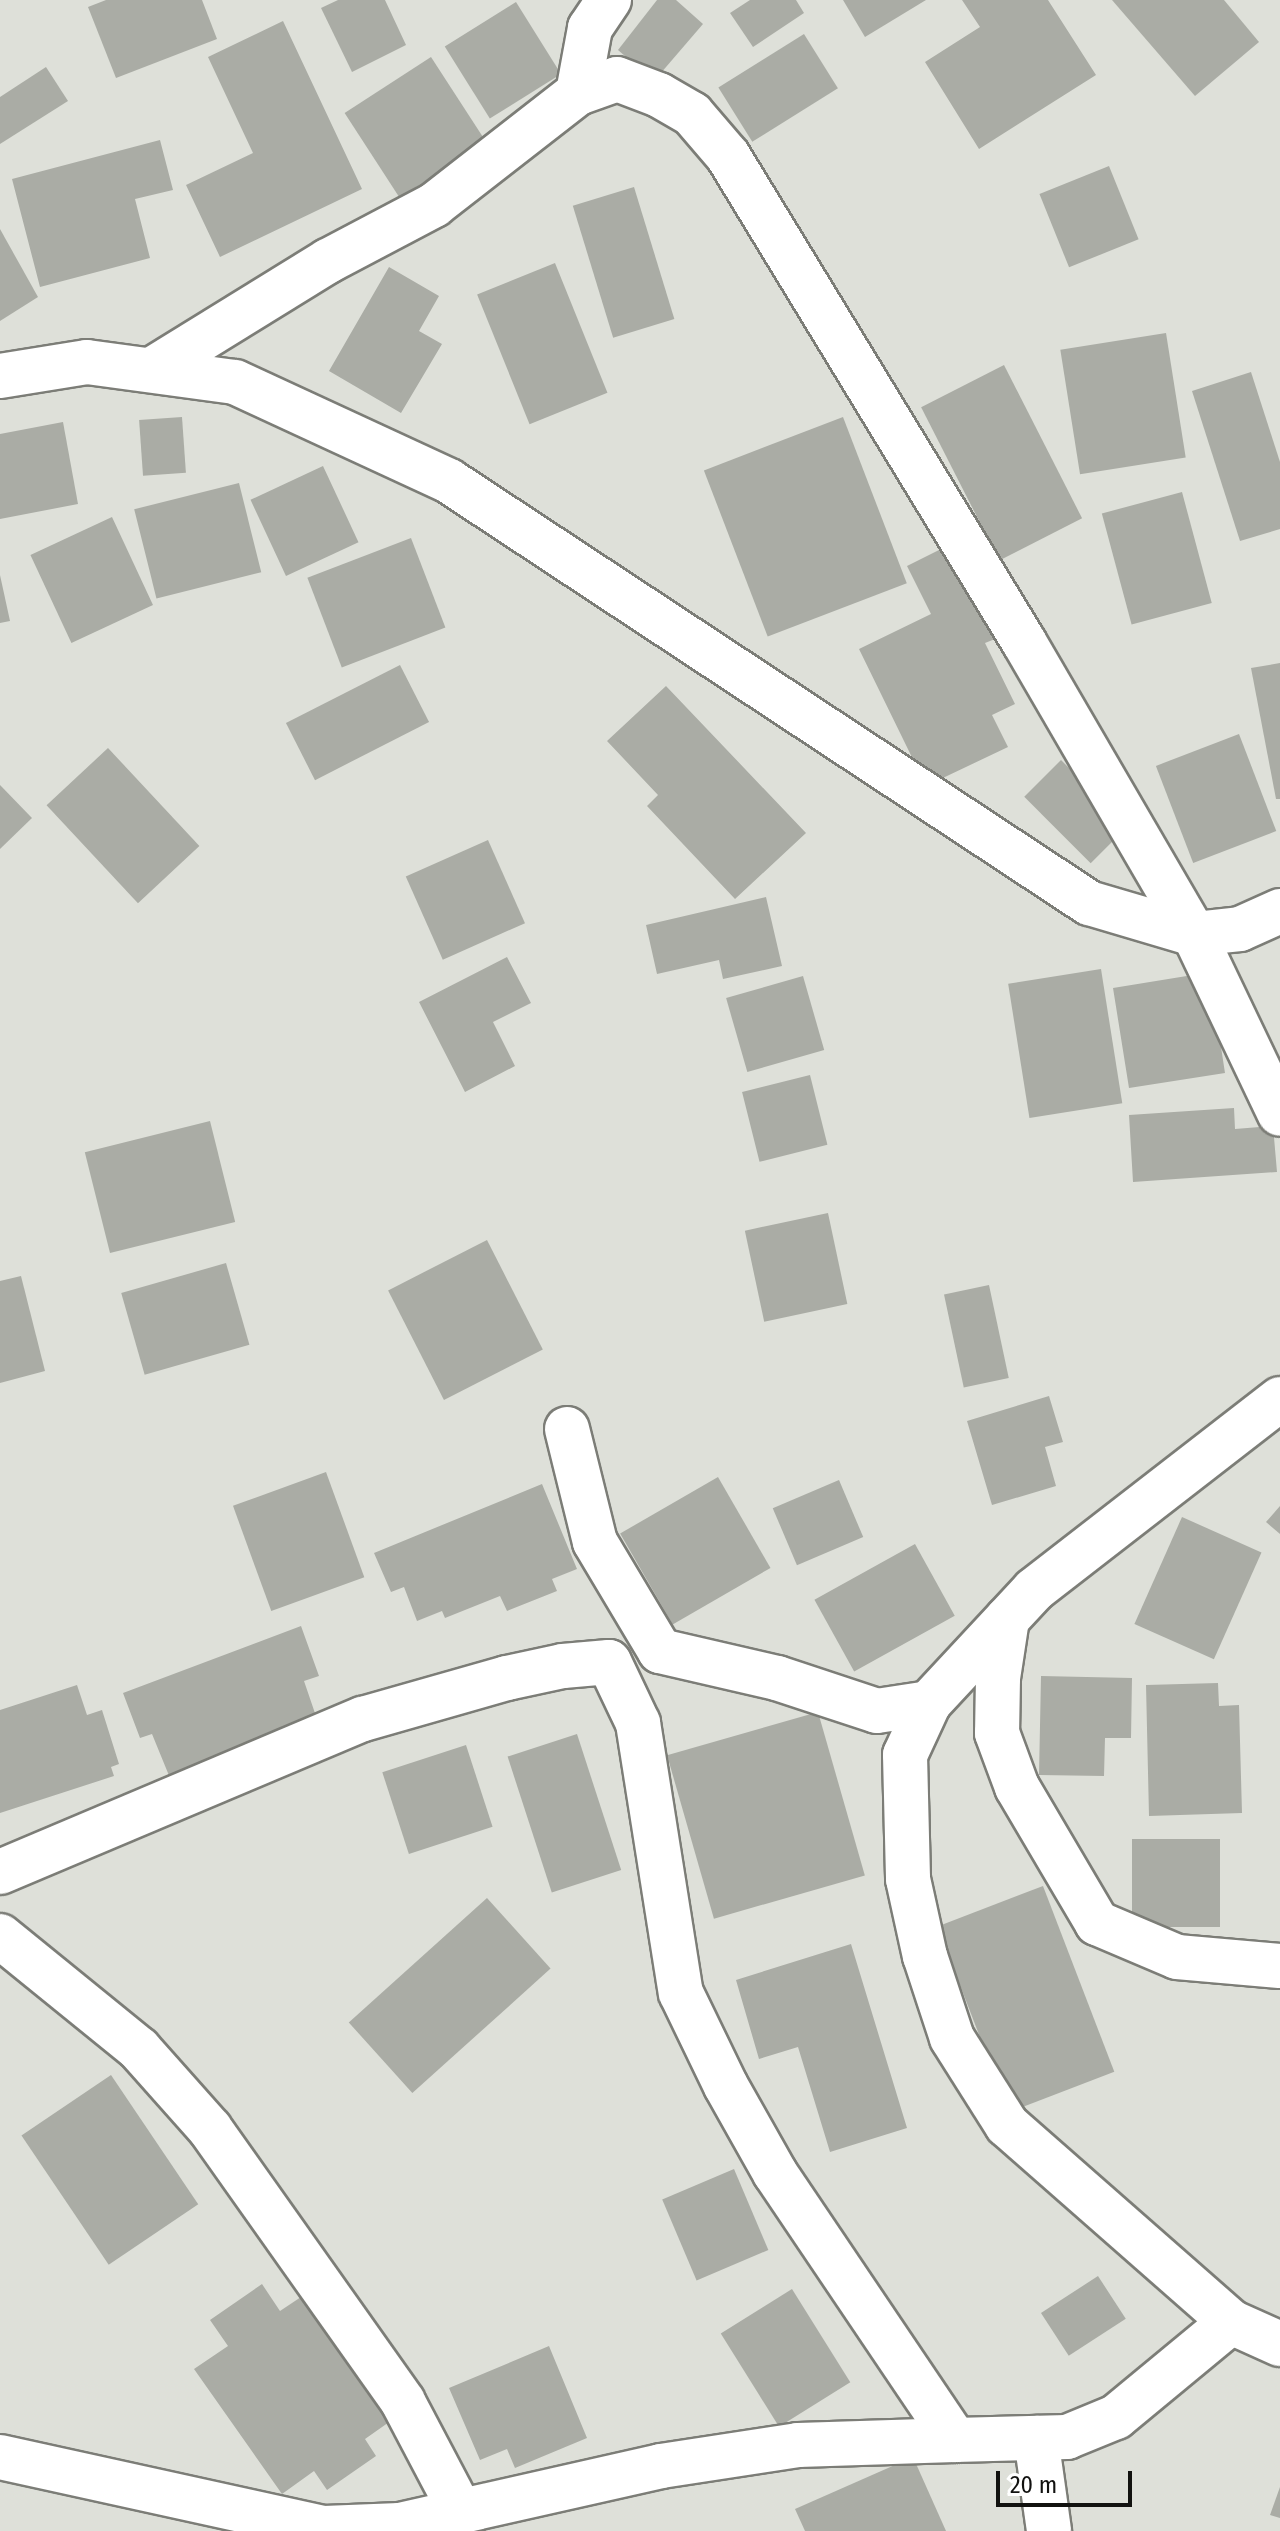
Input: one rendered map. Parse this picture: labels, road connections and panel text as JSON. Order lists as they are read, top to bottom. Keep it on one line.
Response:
{"scale_bar":"20 m"}
